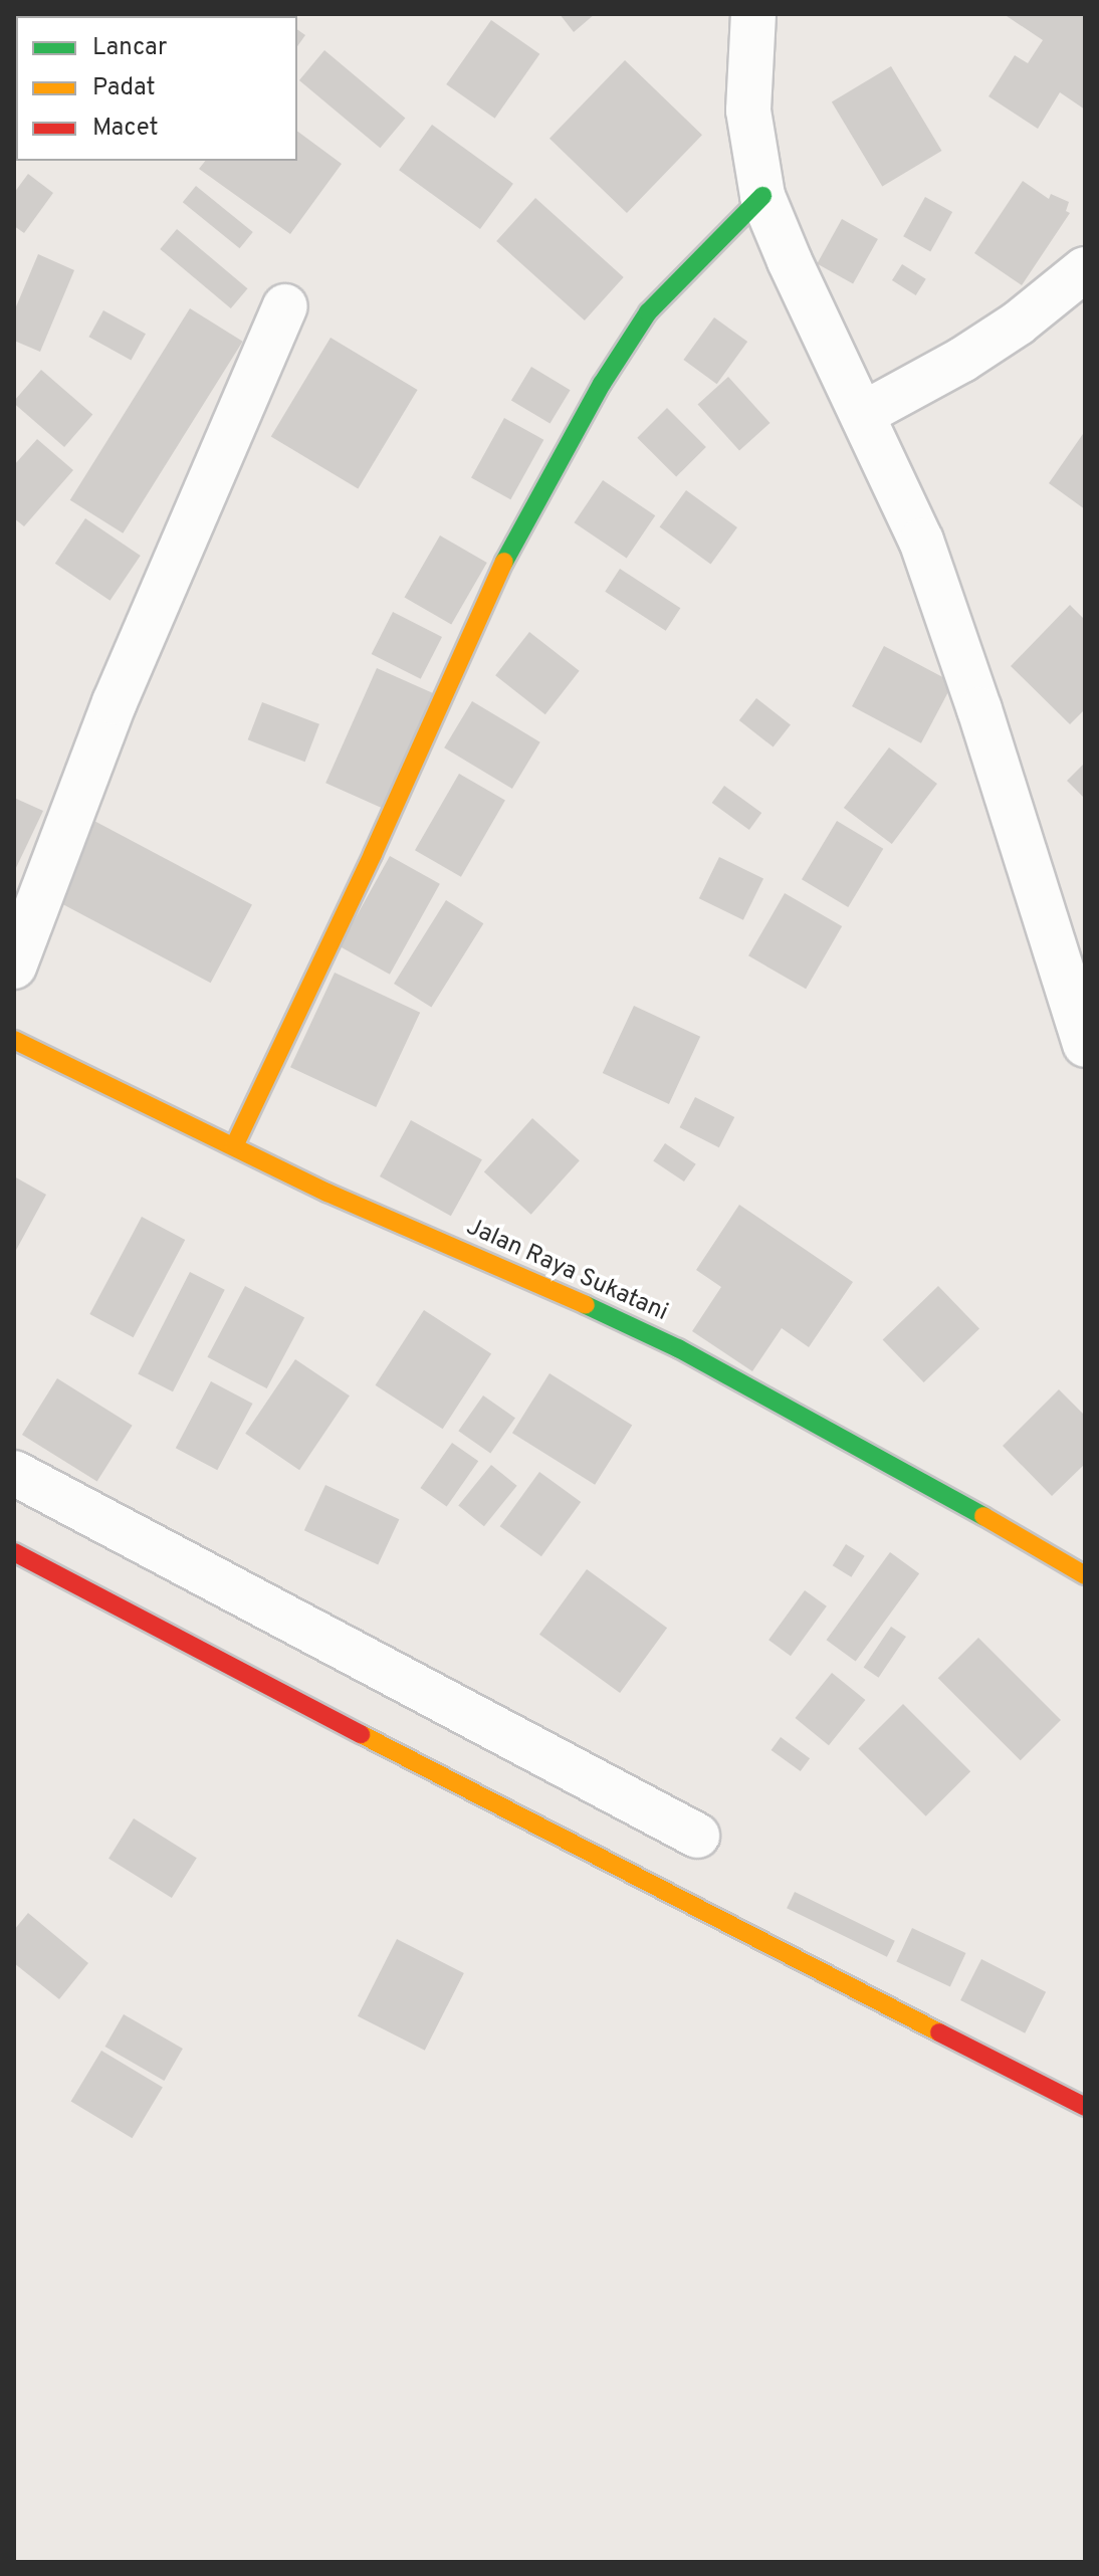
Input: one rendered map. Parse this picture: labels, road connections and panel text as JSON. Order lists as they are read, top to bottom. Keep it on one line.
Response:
{"streets":{"street":["Jalan Raya Sukatani"]},"legend":["Lancar","Padat","Macet"]}
